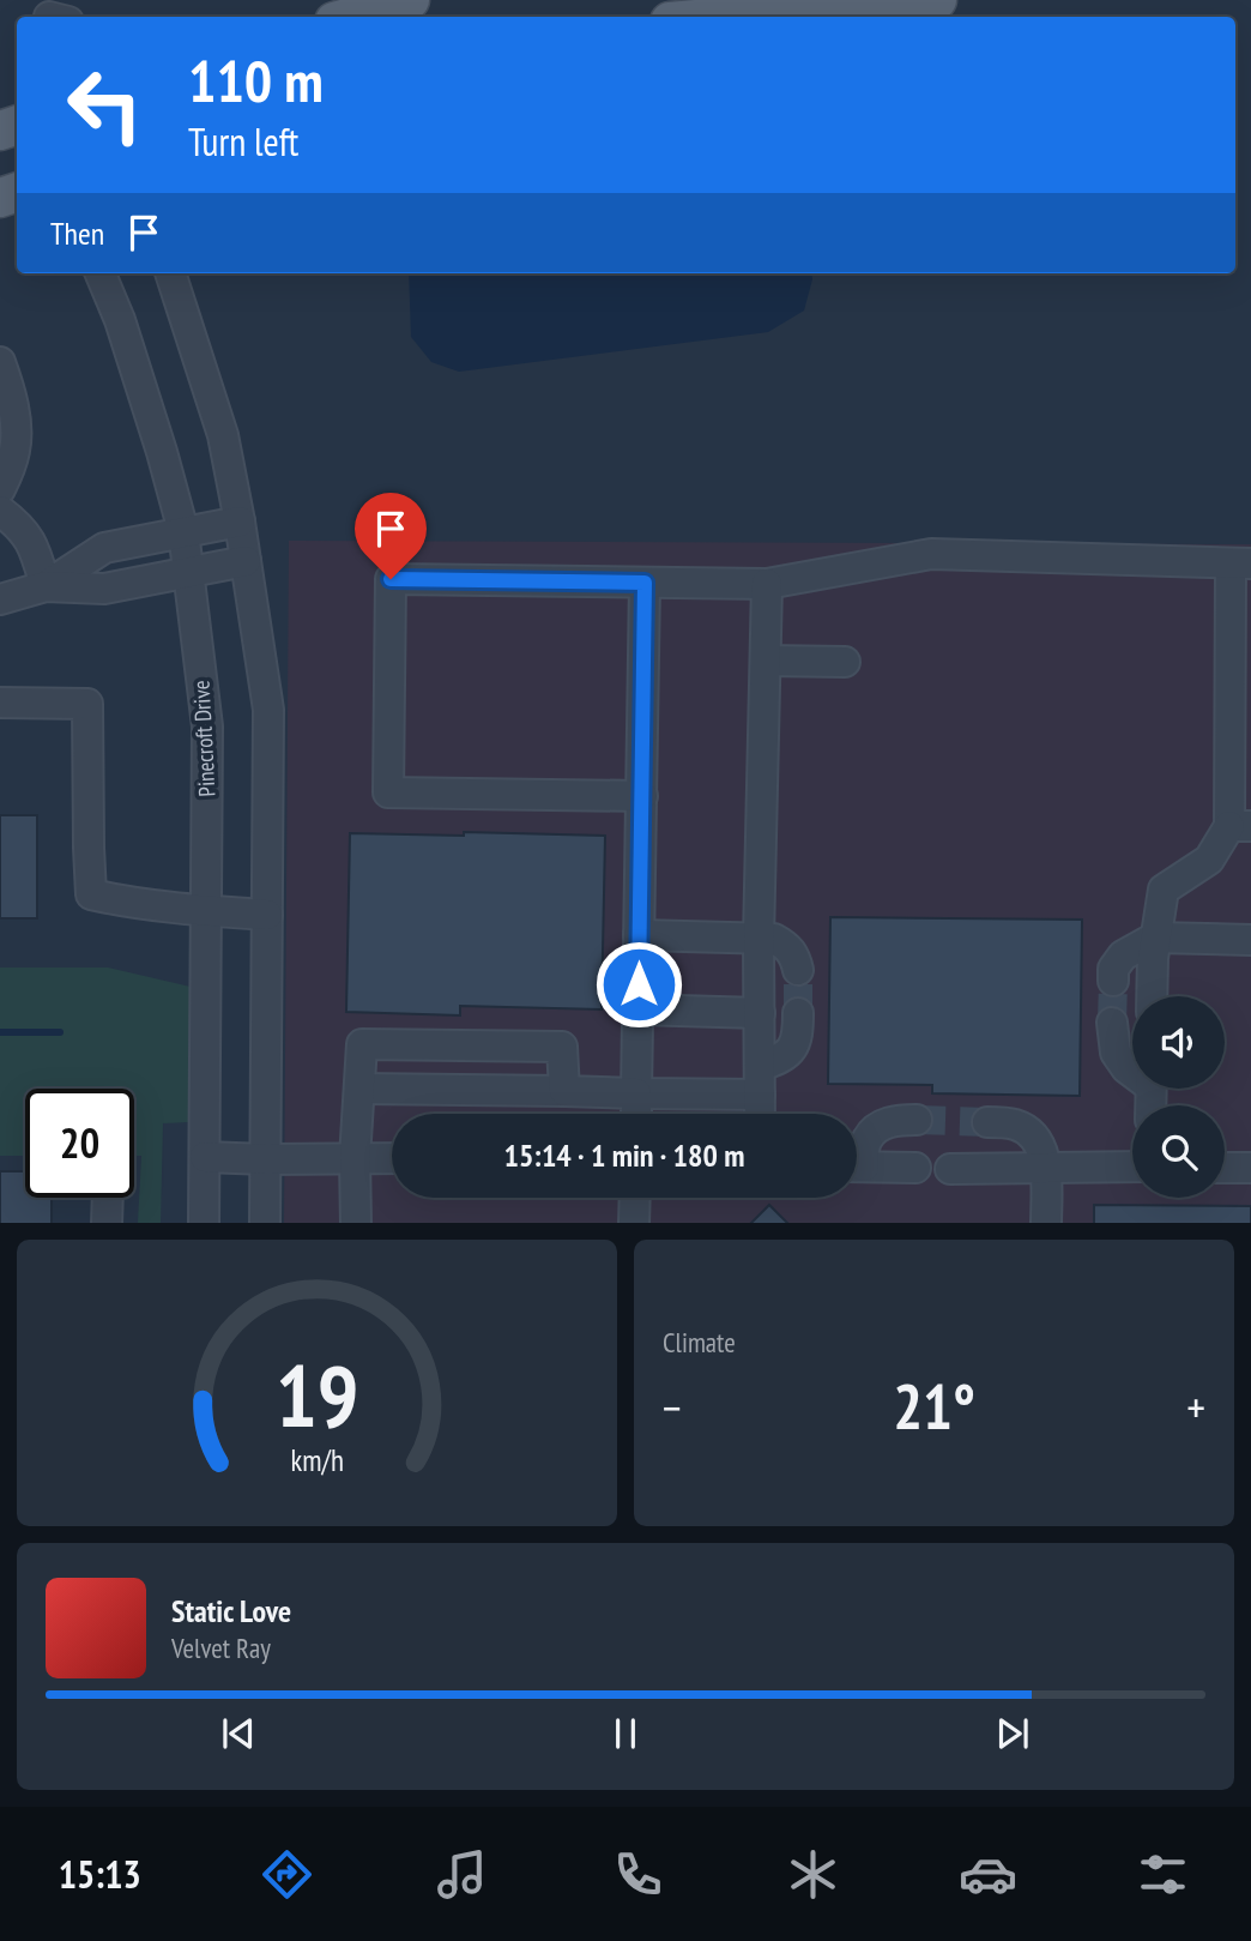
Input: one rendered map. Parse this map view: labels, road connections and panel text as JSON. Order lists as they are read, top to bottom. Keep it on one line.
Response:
{"streets":{"street":["Pinecroft Drive"]},"page":{"turn":["110 m","Turn left"],"then":"Then","limit":"20","trip":"15:14 · 1 min · 180 m","tile":"Climate","heat":["−","21°","+"],"song":["Static Love","Velvet Ray"],"tabs":"15:13","gauge":["19","km/h"]}}
